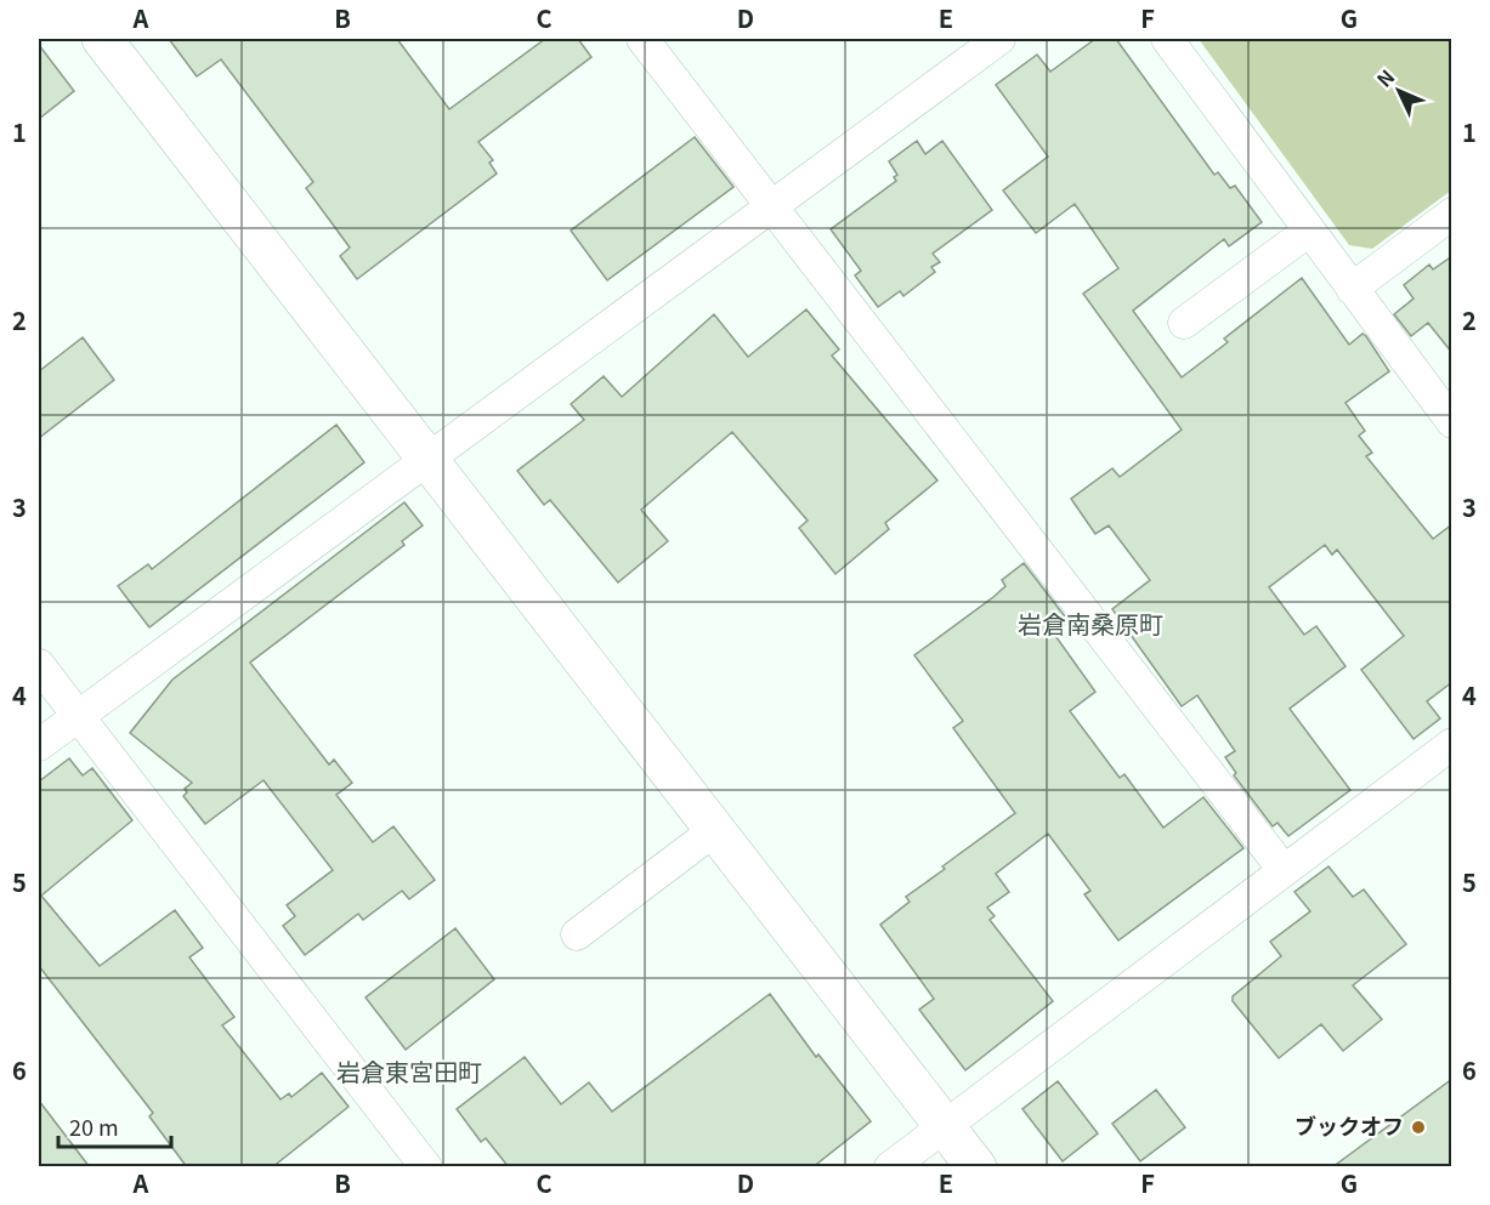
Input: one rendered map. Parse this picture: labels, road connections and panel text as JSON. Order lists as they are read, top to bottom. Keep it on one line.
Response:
{"districts":["岩倉南桑原町","岩倉東宮田町"],"places":["ブックオフ"],"scale_bar":"20 m","north":"top left","grid":{"columns":["A","B","C","D","E","F","G"],"rows":["1","2","3","4","5","6"]}}
